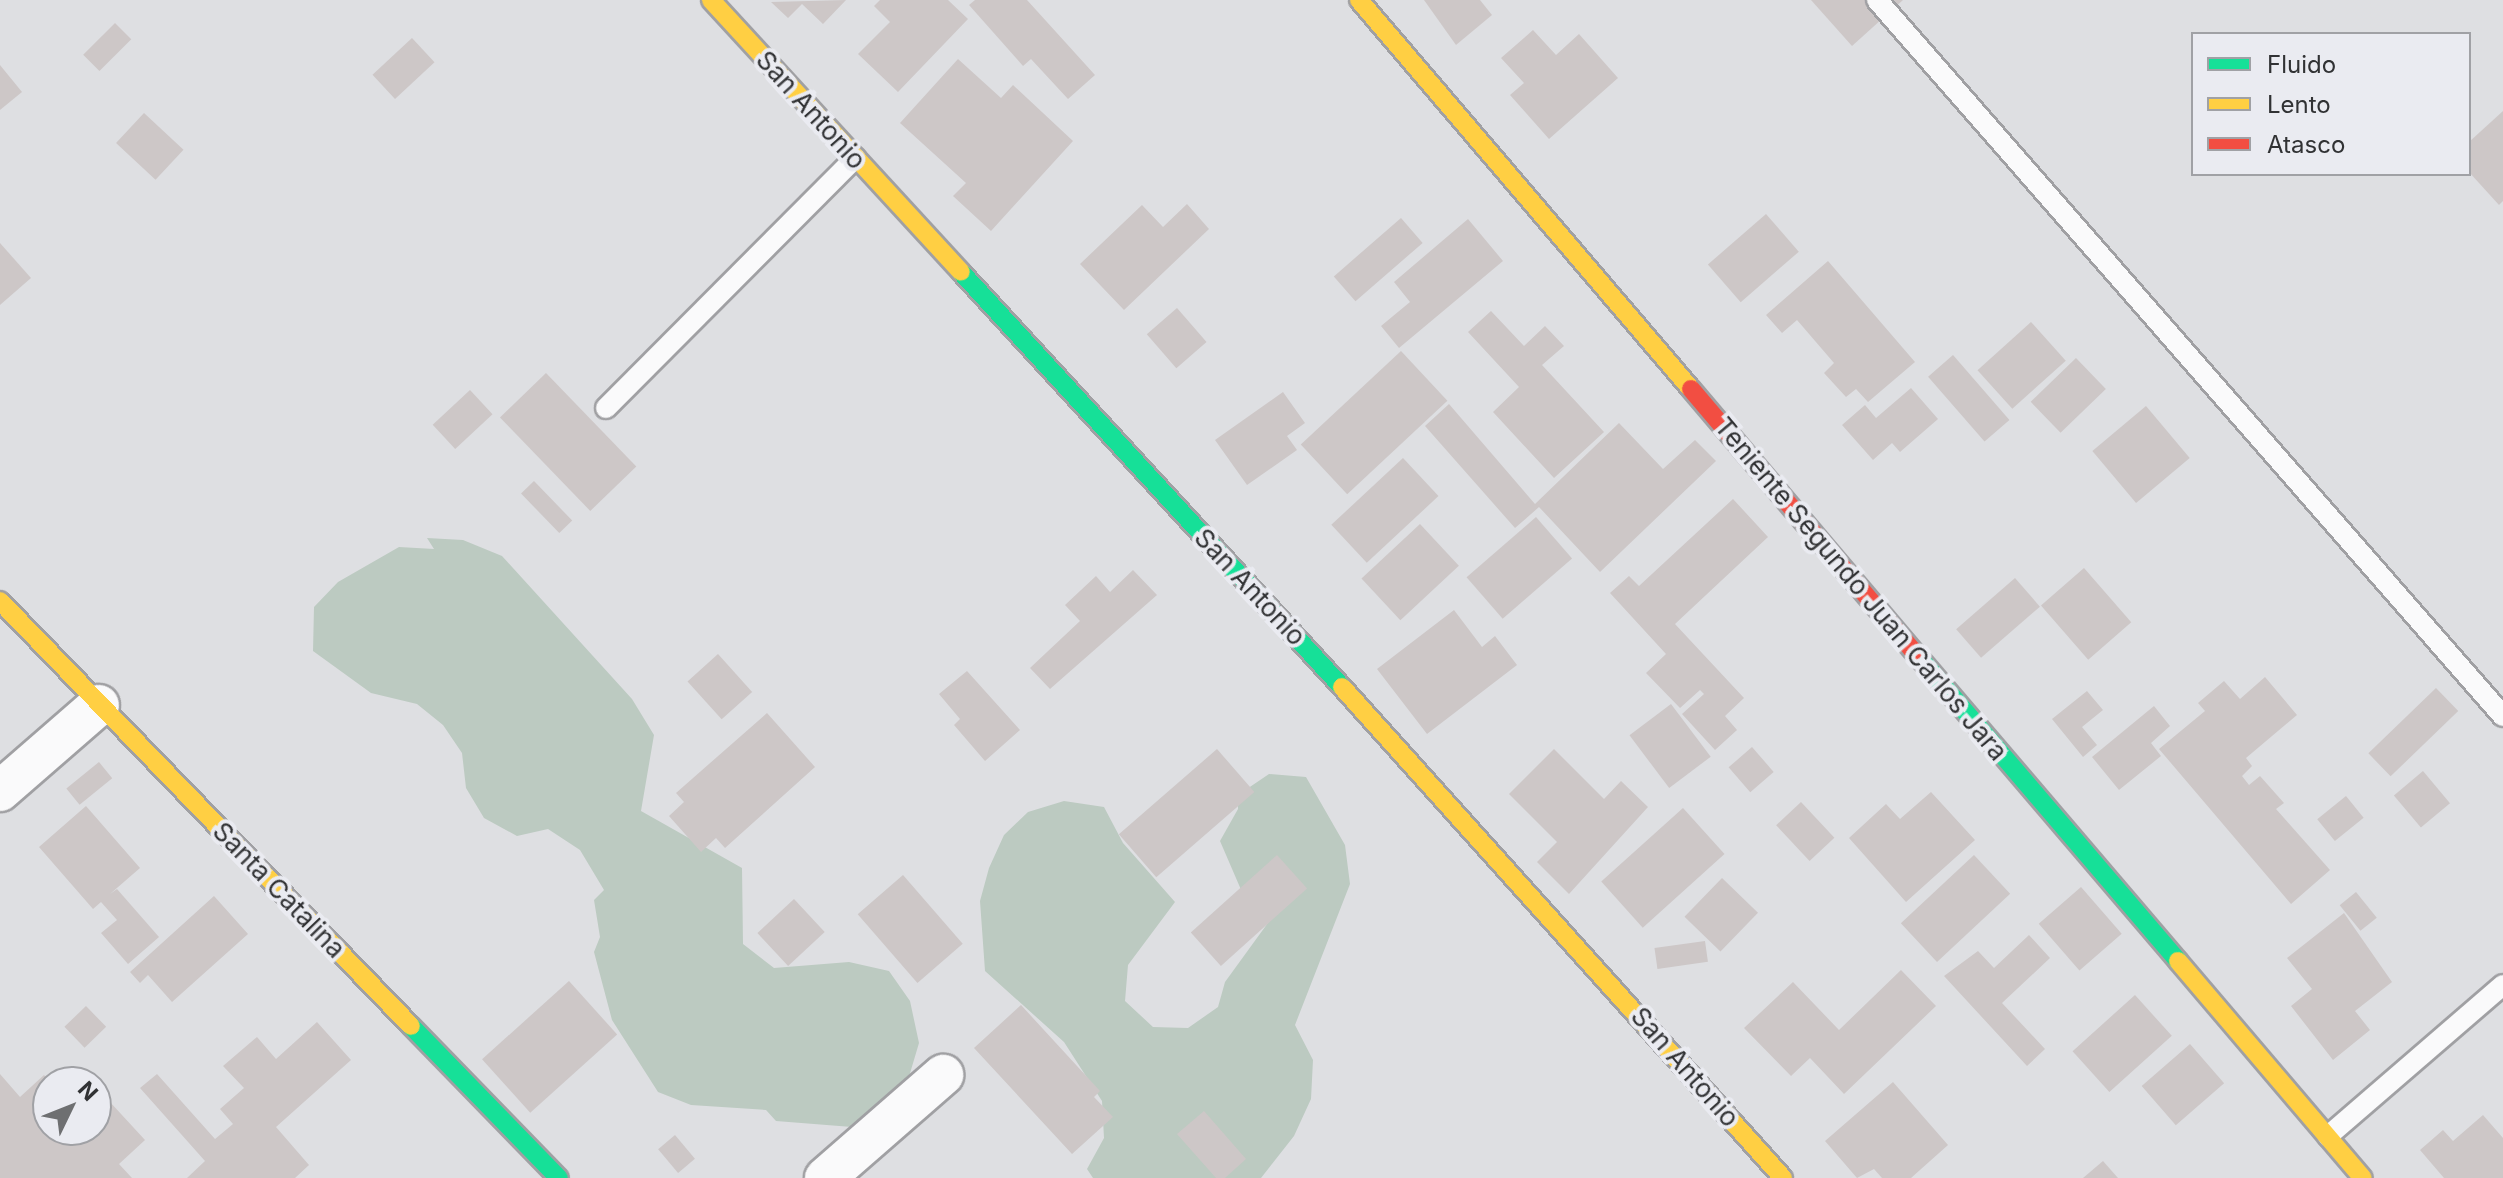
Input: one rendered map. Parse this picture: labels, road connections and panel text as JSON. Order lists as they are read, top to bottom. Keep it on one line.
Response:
{"streets":{"street":["San Antonio","Teniente Segundo Juan Carlos Jara","Santa Catalina"]},"legend":["Fluido","Lento","Atasco"],"north":"top right"}
